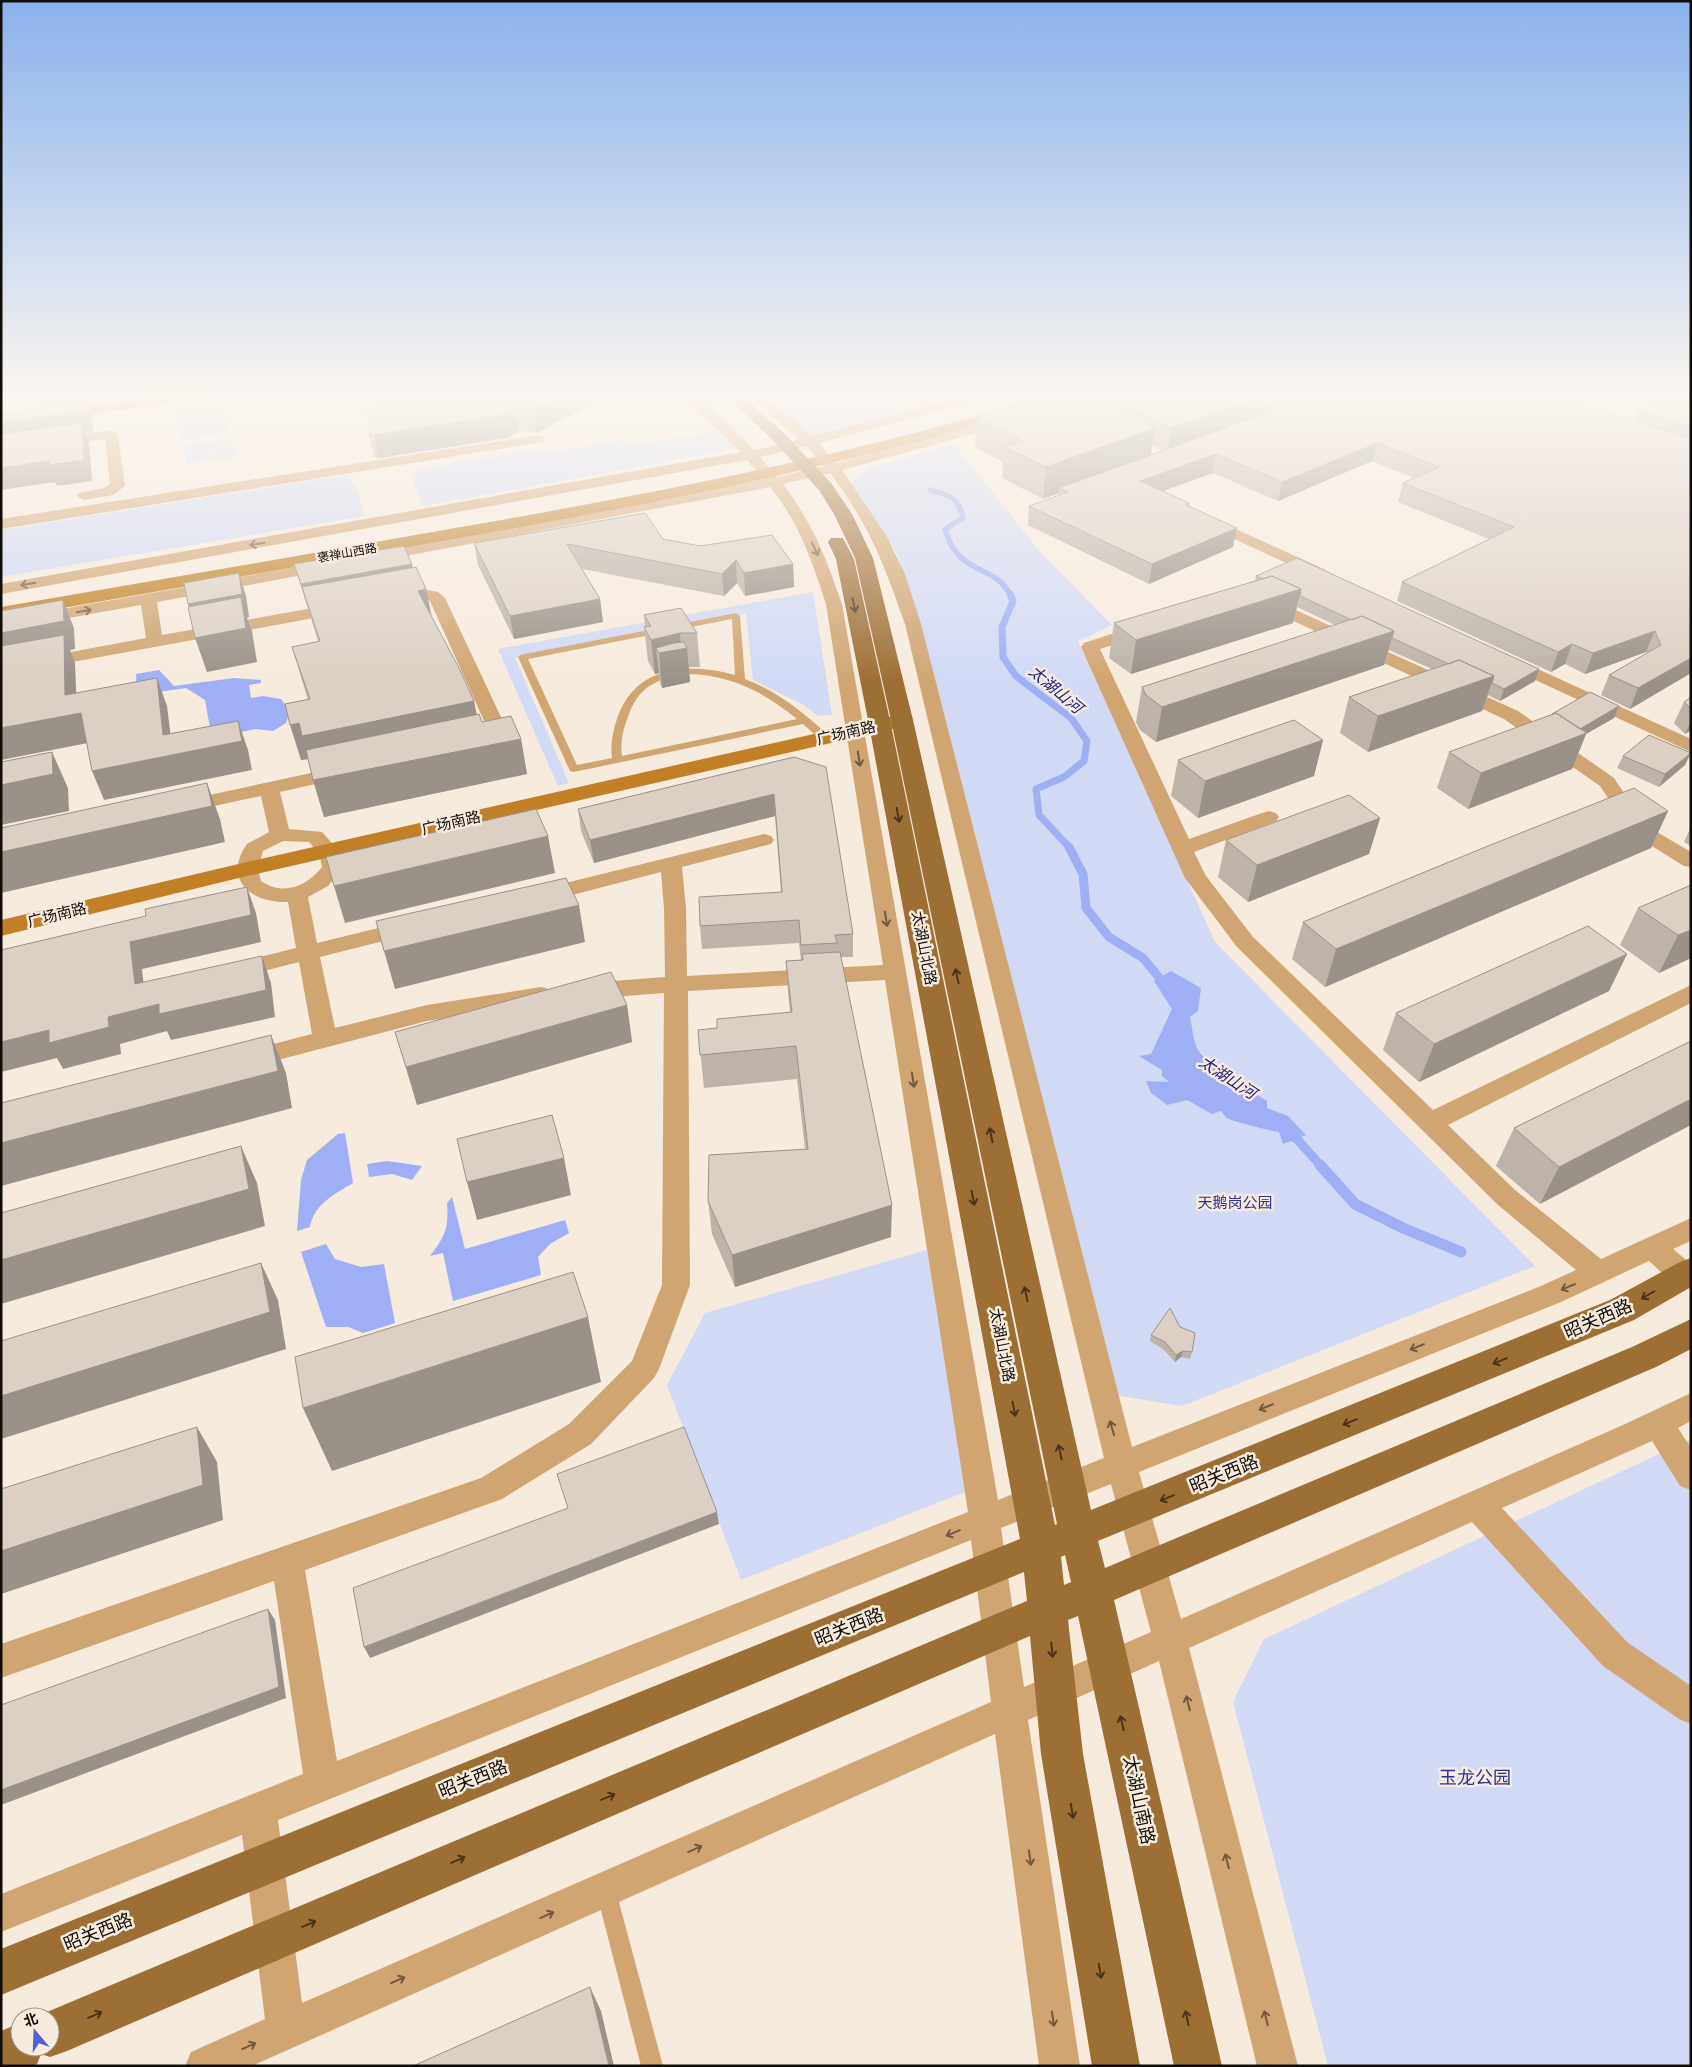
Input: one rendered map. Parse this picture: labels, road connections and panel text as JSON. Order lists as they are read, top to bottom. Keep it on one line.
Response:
{"streets":{"main road":["褒禅山西路","广场南路","太湖山北路","昭关西路","太湖山南路"]},"crossings":[["广场南路","太湖山北路"],["太湖山北路","昭关西路"],["太湖山北路","太湖山南路"],["昭关西路","太湖山南路"]],"water":["太湖山河"],"parks":["天鹅岗公园","玉龙公园"],"north":"top"}
